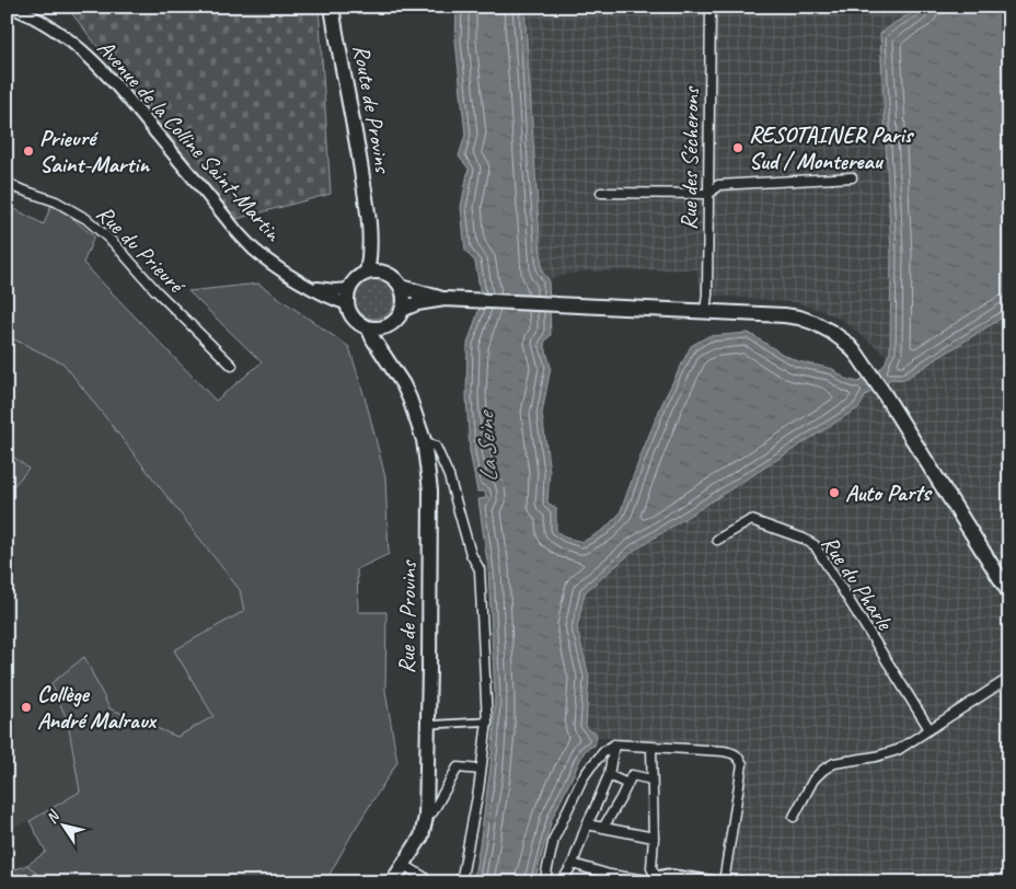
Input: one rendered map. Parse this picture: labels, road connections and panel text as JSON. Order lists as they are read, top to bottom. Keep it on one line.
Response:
{"streets":{"main road":["Route de Provins","Rue de Provins"],"street":["Avenue de la Colline Saint-Martin","Rue des Sécherons","Rue du Prieuré","Rue du Pharle"]},"crossings":[["Avenue de la Colline Saint-Martin","Rue de Provins"]],"water":["La Seine"],"places":["RESOTAINER Paris Sud / Montereau","Prieuré Saint-Martin","Auto Parts","Collège André Malraux"],"north":"top left"}
